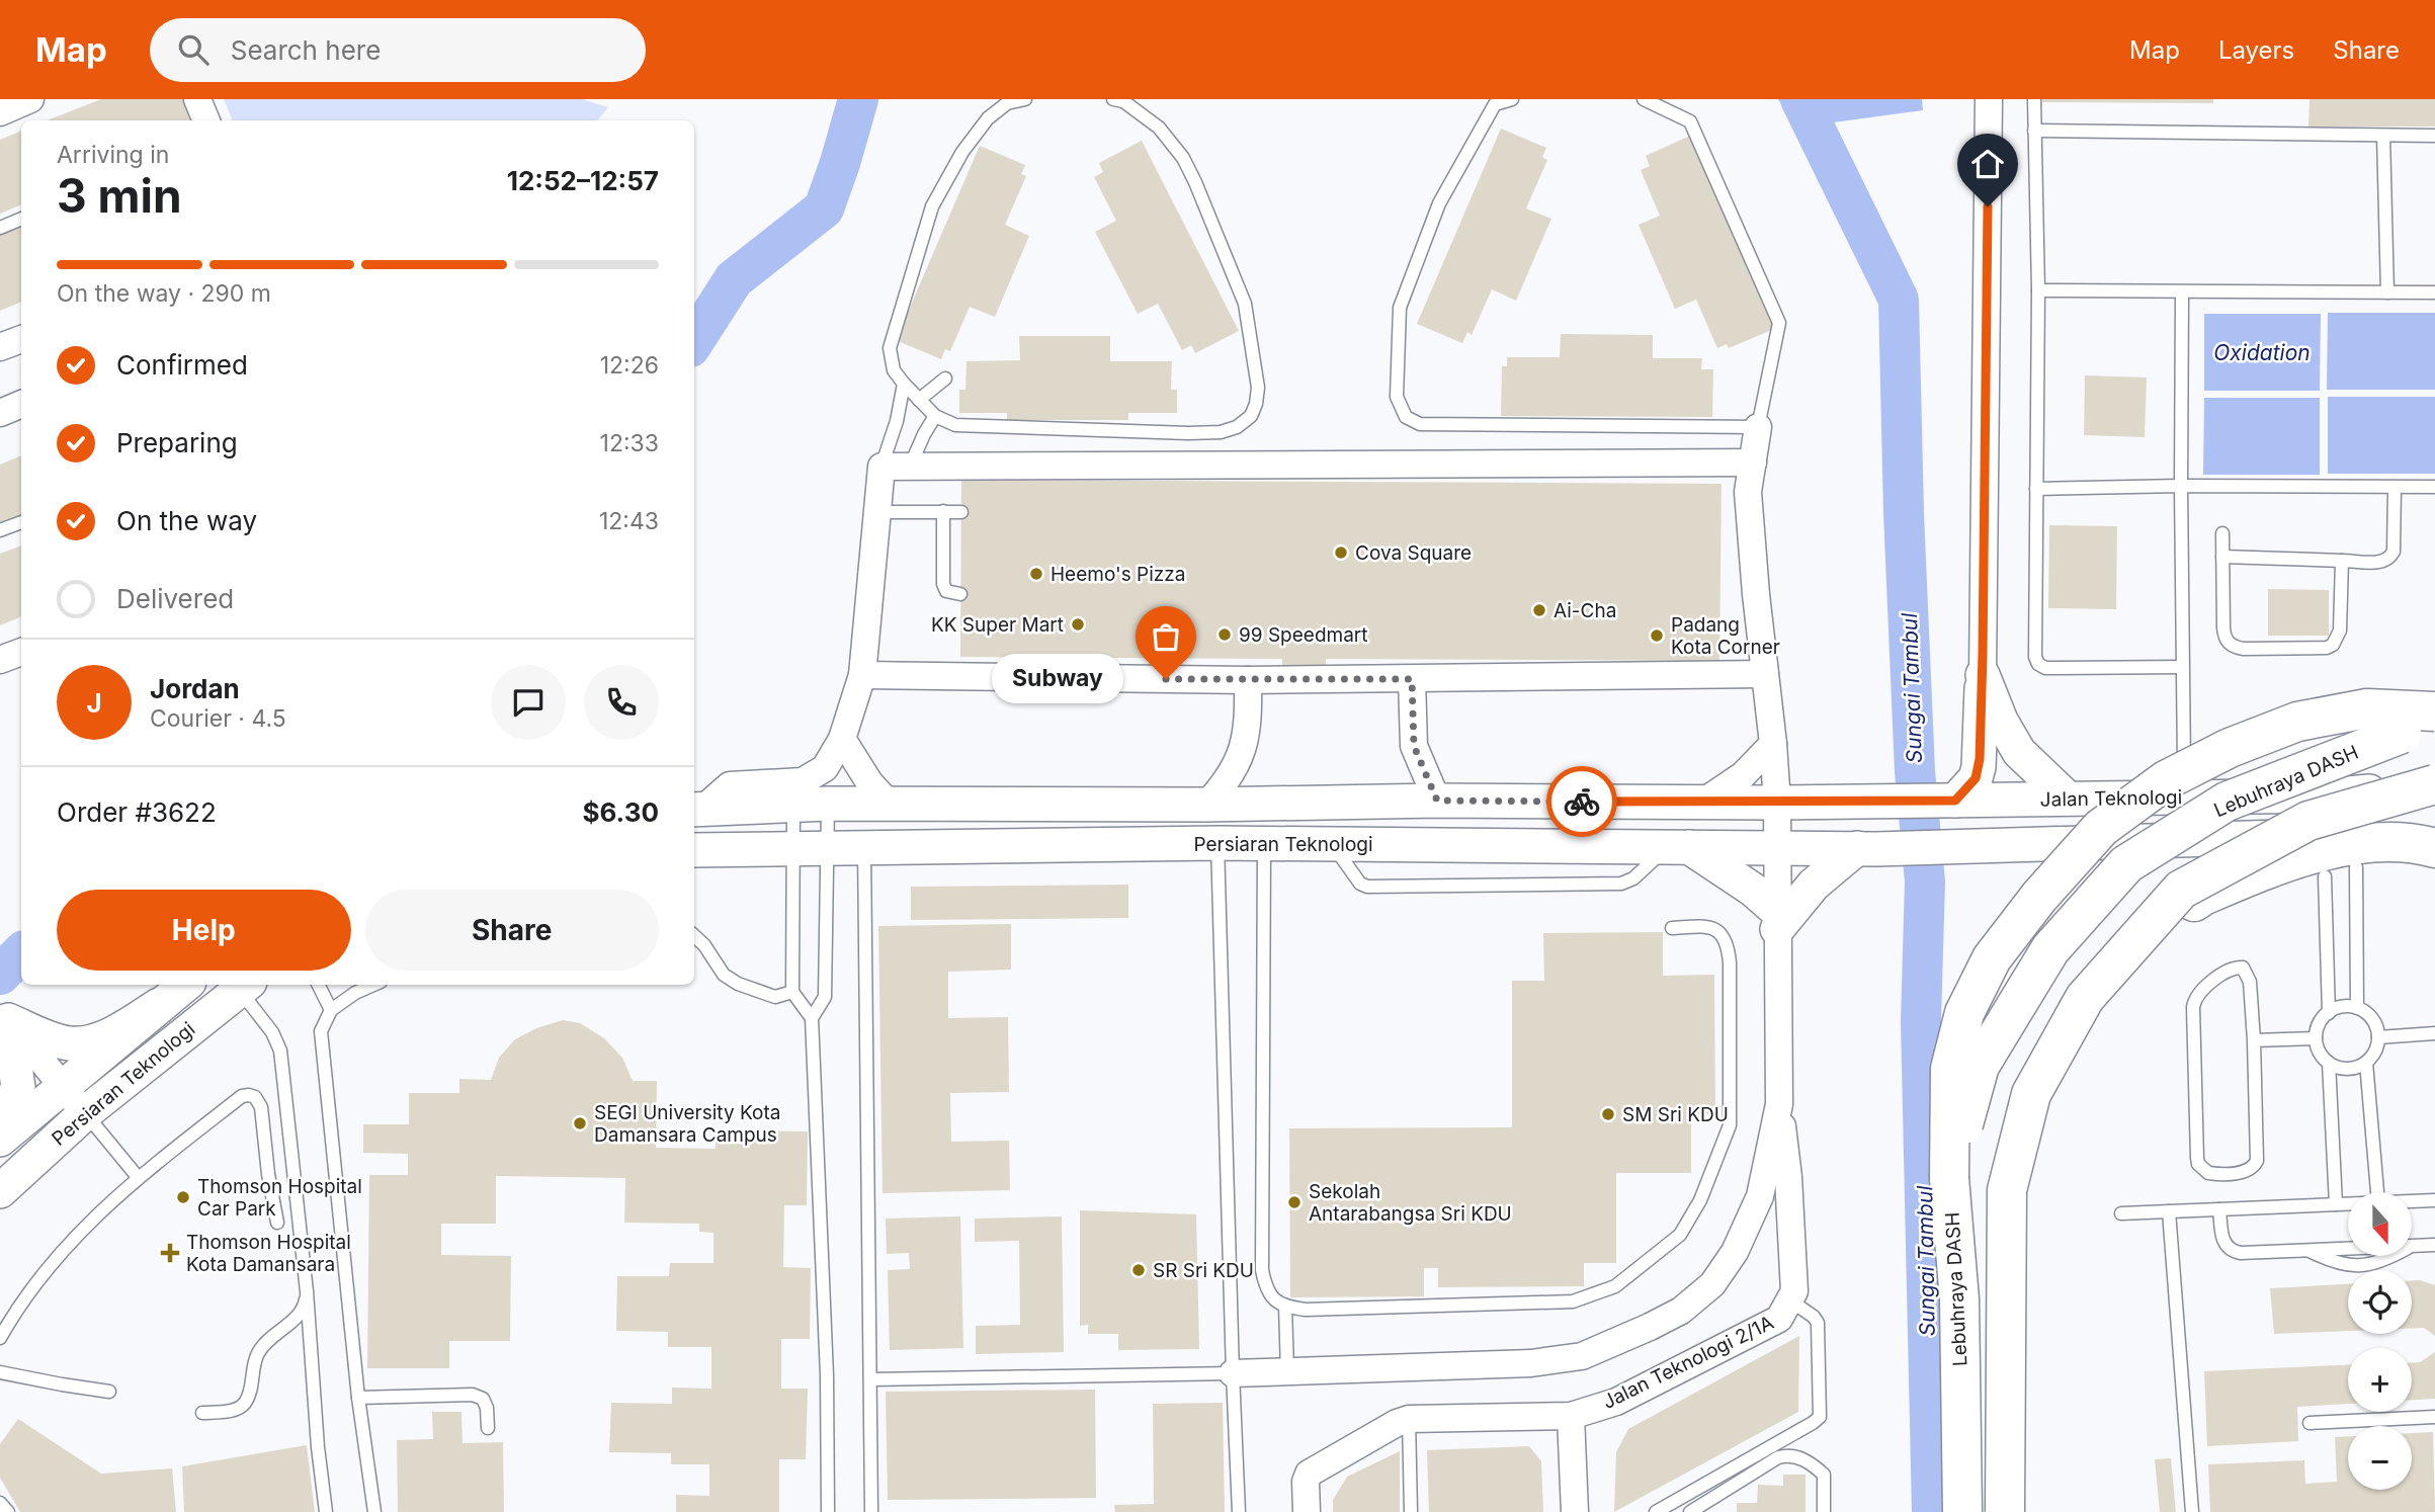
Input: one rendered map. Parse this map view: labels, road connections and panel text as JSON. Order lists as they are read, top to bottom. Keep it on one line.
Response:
{"streets":{"highway":["Lebuhraya DASH"],"street":["Jalan Teknologi","Persiaran Teknologi","Jalan Teknologi 2/1A"]},"crossings":[["Jalan Teknologi","Persiaran Teknologi"]],"water":["Oxidation","Sungai Tambul"],"places":{"other":["Cova Square","Heemo's Pizza","Ai-Cha","KK Super Mart","99 Speedmart","Padang Kota Corner","Subway","SM Sri KDU","SEGI University Kota Damansara Campus","Thomson Hospital Car Park","Sekolah Antarabangsa Sri KDU","SR Sri KDU"],"health":["Thomson Hospital Kota Damansara"]},"north":"bottom","page":{"header":"Map","search":"Search here","nav":["Map","Layers","Share"],"heading":["3 min","Arriving in","12:52–12:57"],"panel":["Jordan","Courier · 4.5","Order #3622","$6.30"],"bar":"On the way · 290 m","list":[["Confirmed","12:26"],["Preparing","12:33"],["On the way","12:43"],"Delivered"],"bubble":"Subway","round":"J","buttons":["Help","Share"],"map_buttons":["+","−"]}}
